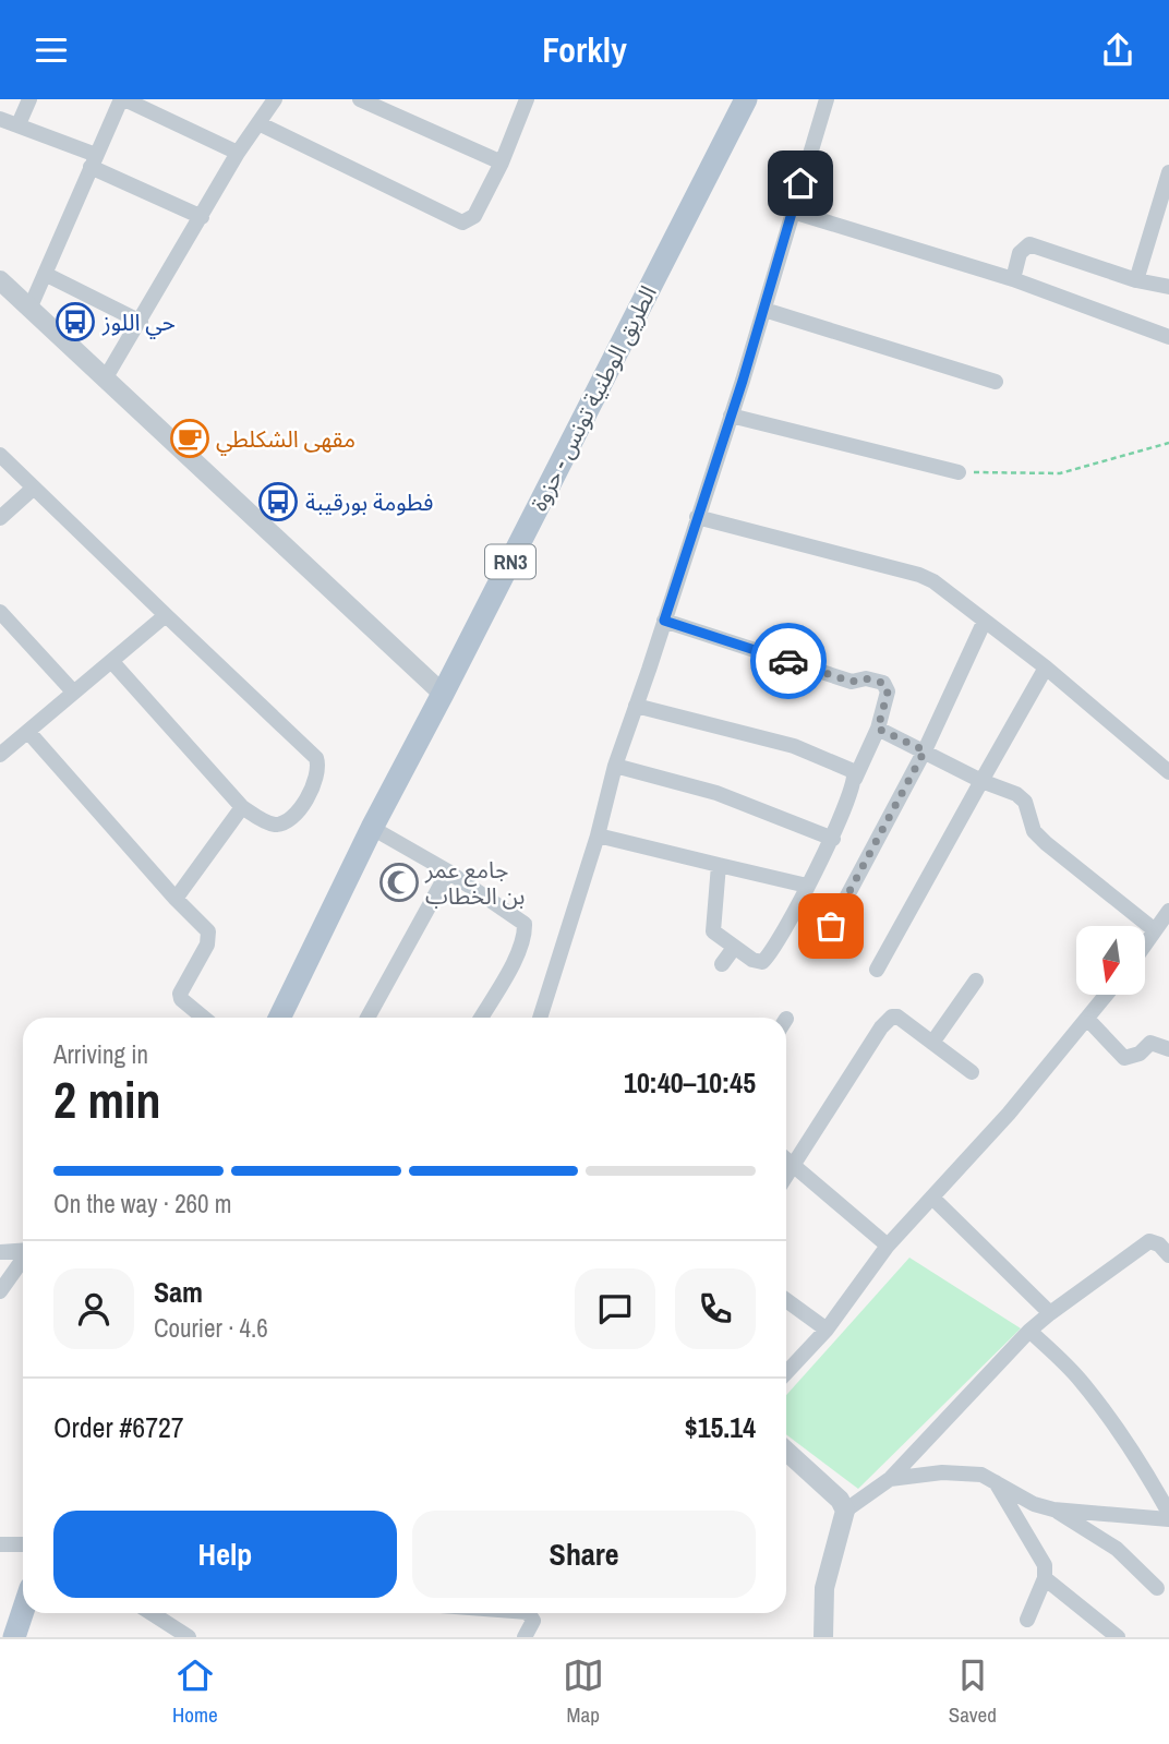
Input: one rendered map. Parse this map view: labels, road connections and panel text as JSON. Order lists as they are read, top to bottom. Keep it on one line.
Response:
{"streets":{"main road":["الطريق الوطنية تونس - حزوة","RN3"]},"places":{"bus stop":["حي اللوز","فطومة بورقيبة"],"cafe":["مقهى الشكلطي"],"mosque":["جامع عمر بن الخطاب"]},"north":"bottom","page":{"header":"Forkly","heading":["2 min","Arriving in","10:40–10:45"],"panel":["Sam","Courier · 4.6","Order #6727","$15.14"],"bar":"On the way · 260 m","buttons":["Help","Share"],"tabs":["Home","Map","Saved"]}}
